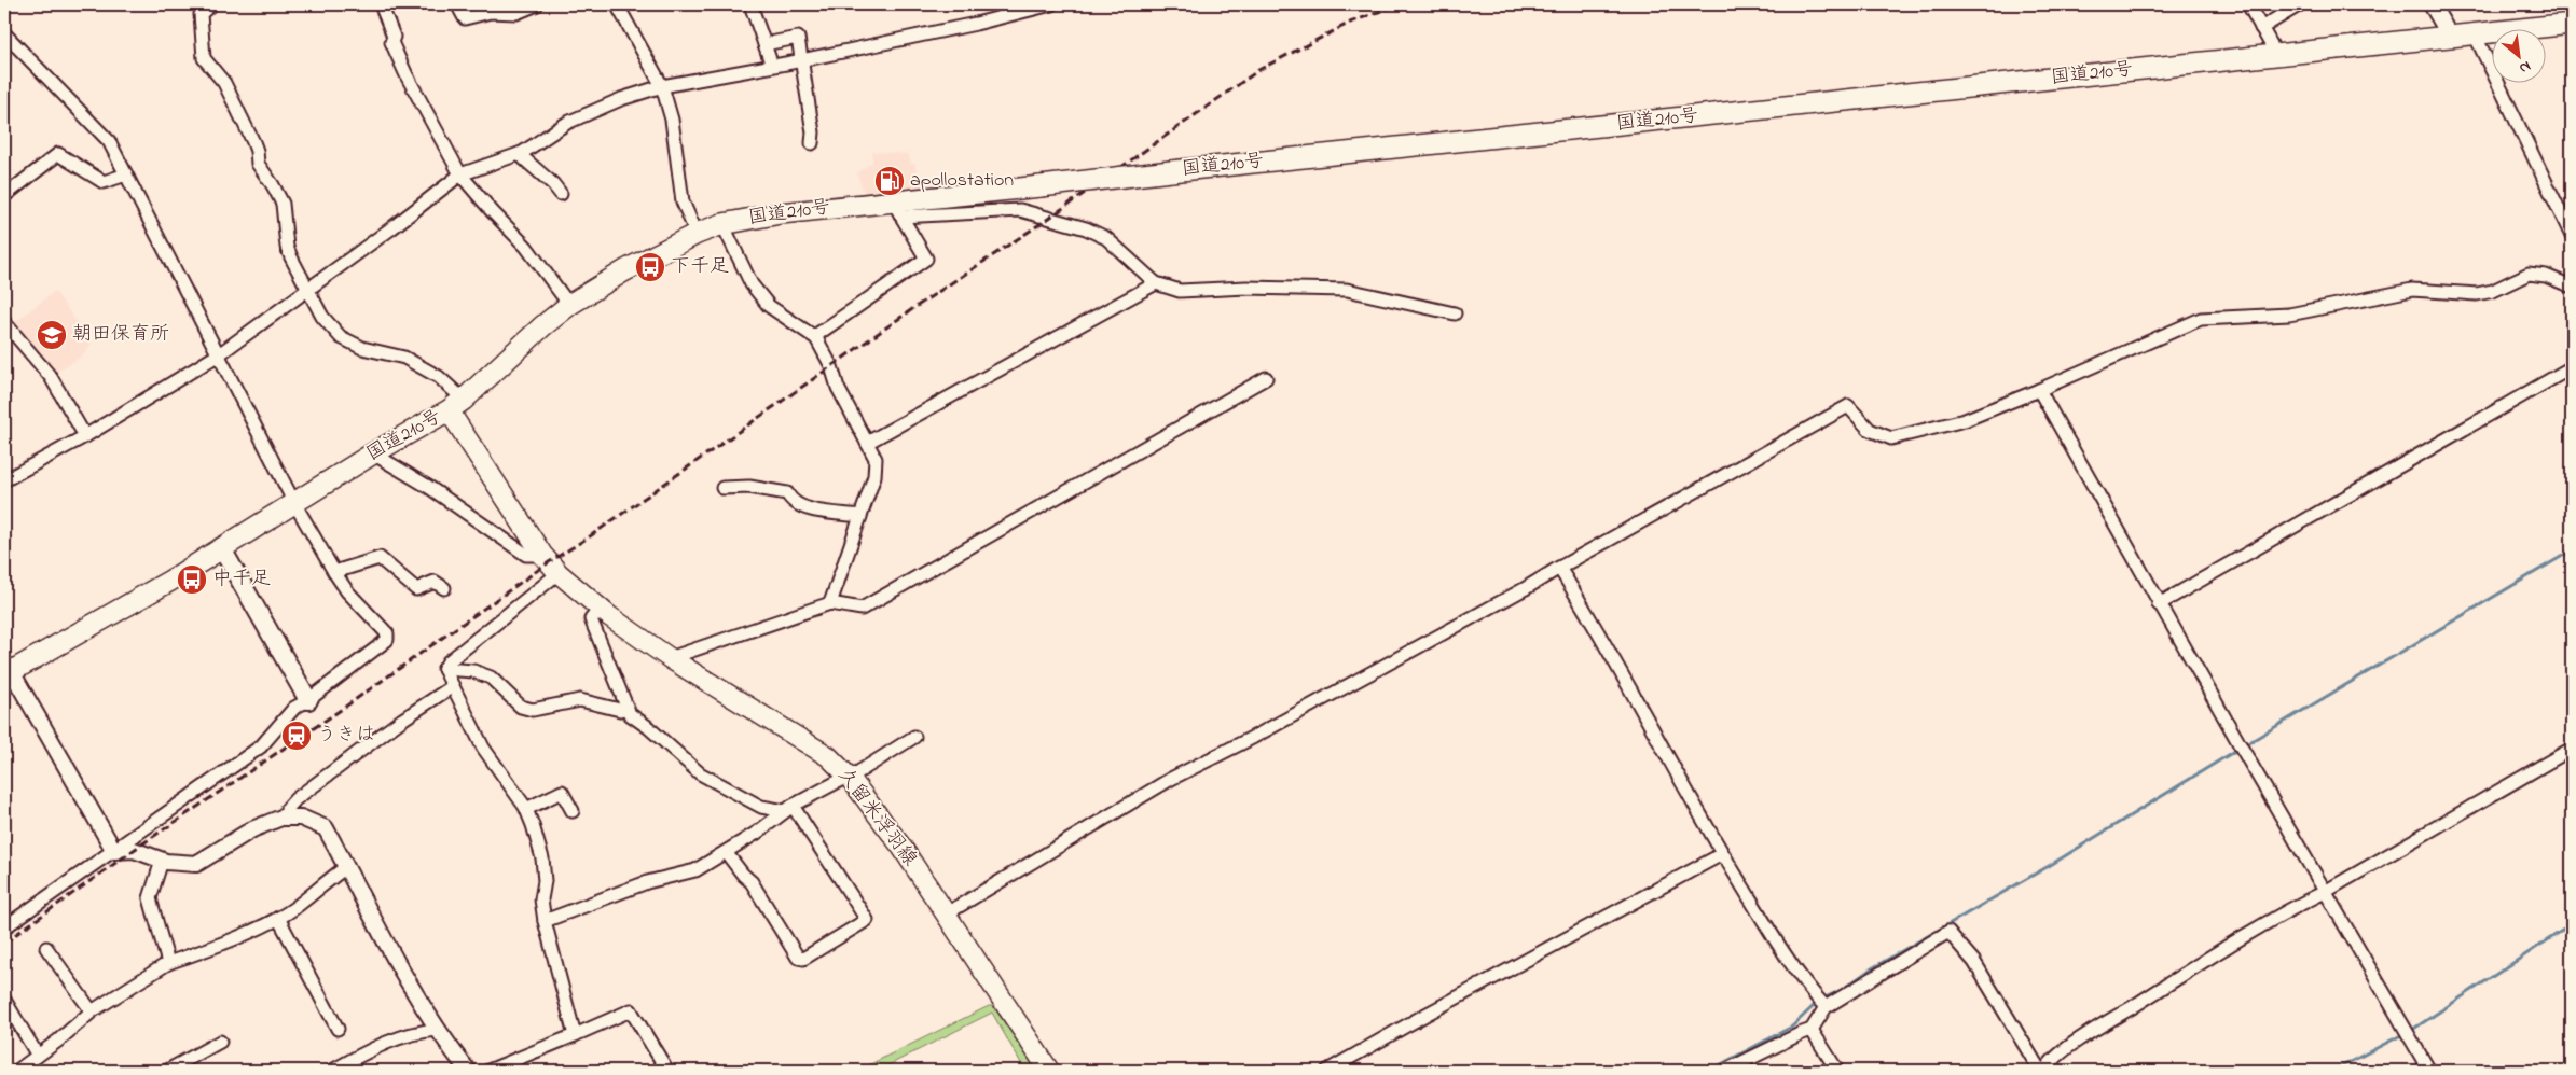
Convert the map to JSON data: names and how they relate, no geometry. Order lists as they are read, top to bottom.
{
  "streets": {
    "highway": ["国道210号"],
    "main road": ["久留米浮羽線"]
  },
  "crossings": [
    ["国道210号", "久留米浮羽線"]
  ],
  "places": {
    "fuel station": ["apollostation"],
    "bus stop": ["下千足", "中千足"],
    "school or university": ["朝田保育所"],
    "station": ["うきは"]
  },
  "north": "bottom right"
}
